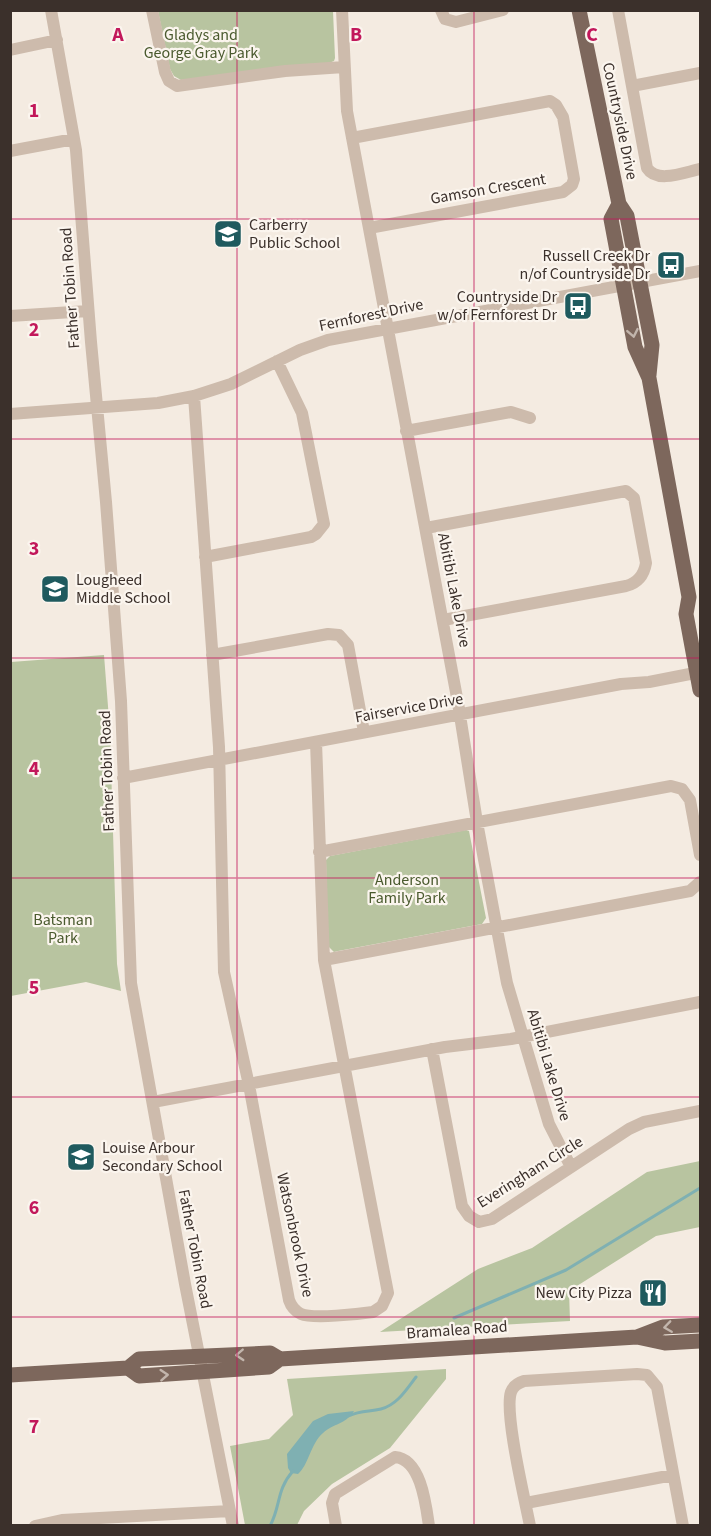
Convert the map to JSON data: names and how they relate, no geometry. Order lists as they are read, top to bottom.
{
  "streets": {
    "main road": ["Countryside Drive", "Bramalea Road"],
    "street": [
      "Gamson Crescent",
      "Father Tobin Road",
      "Fernforest Drive",
      "Abitibi Lake Drive",
      "Fairservice Drive",
      "Everingham Circle",
      "Watsonbrook Drive"
    ]
  },
  "crossings": [
    ["Countryside Drive", "Fernforest Drive"],
    ["Countryside Drive", "Fairservice Drive"],
    ["Gamson Crescent", "Abitibi Lake Drive"],
    ["Father Tobin Road", "Fernforest Drive"],
    ["Father Tobin Road", "Fairservice Drive"],
    ["Father Tobin Road", "Bramalea Road"],
    ["Fernforest Drive", "Abitibi Lake Drive"],
    ["Fernforest Drive", "Watsonbrook Drive"],
    ["Abitibi Lake Drive", "Fairservice Drive"],
    ["Abitibi Lake Drive", "Everingham Circle"],
    ["Fairservice Drive", "Watsonbrook Drive"]
  ],
  "parks": ["Gladys and George Gray Park", "Anderson Family Park", "Batsman Park"],
  "places": {
    "school or university": ["Carberry Public School", "Lougheed Middle School", "Louise Arbour Secondary School"],
    "bus stop": ["Russell Creek Dr n/of Countryside Dr", "Countryside Dr w/of Fernforest Dr"],
    "restaurant": ["New City Pizza"]
  },
  "grid": {
    "columns": ["A", "B", "C"],
    "rows": [
      "1",
      "2",
      "3",
      "4",
      "5",
      "6",
      "7"
    ]
  }
}
